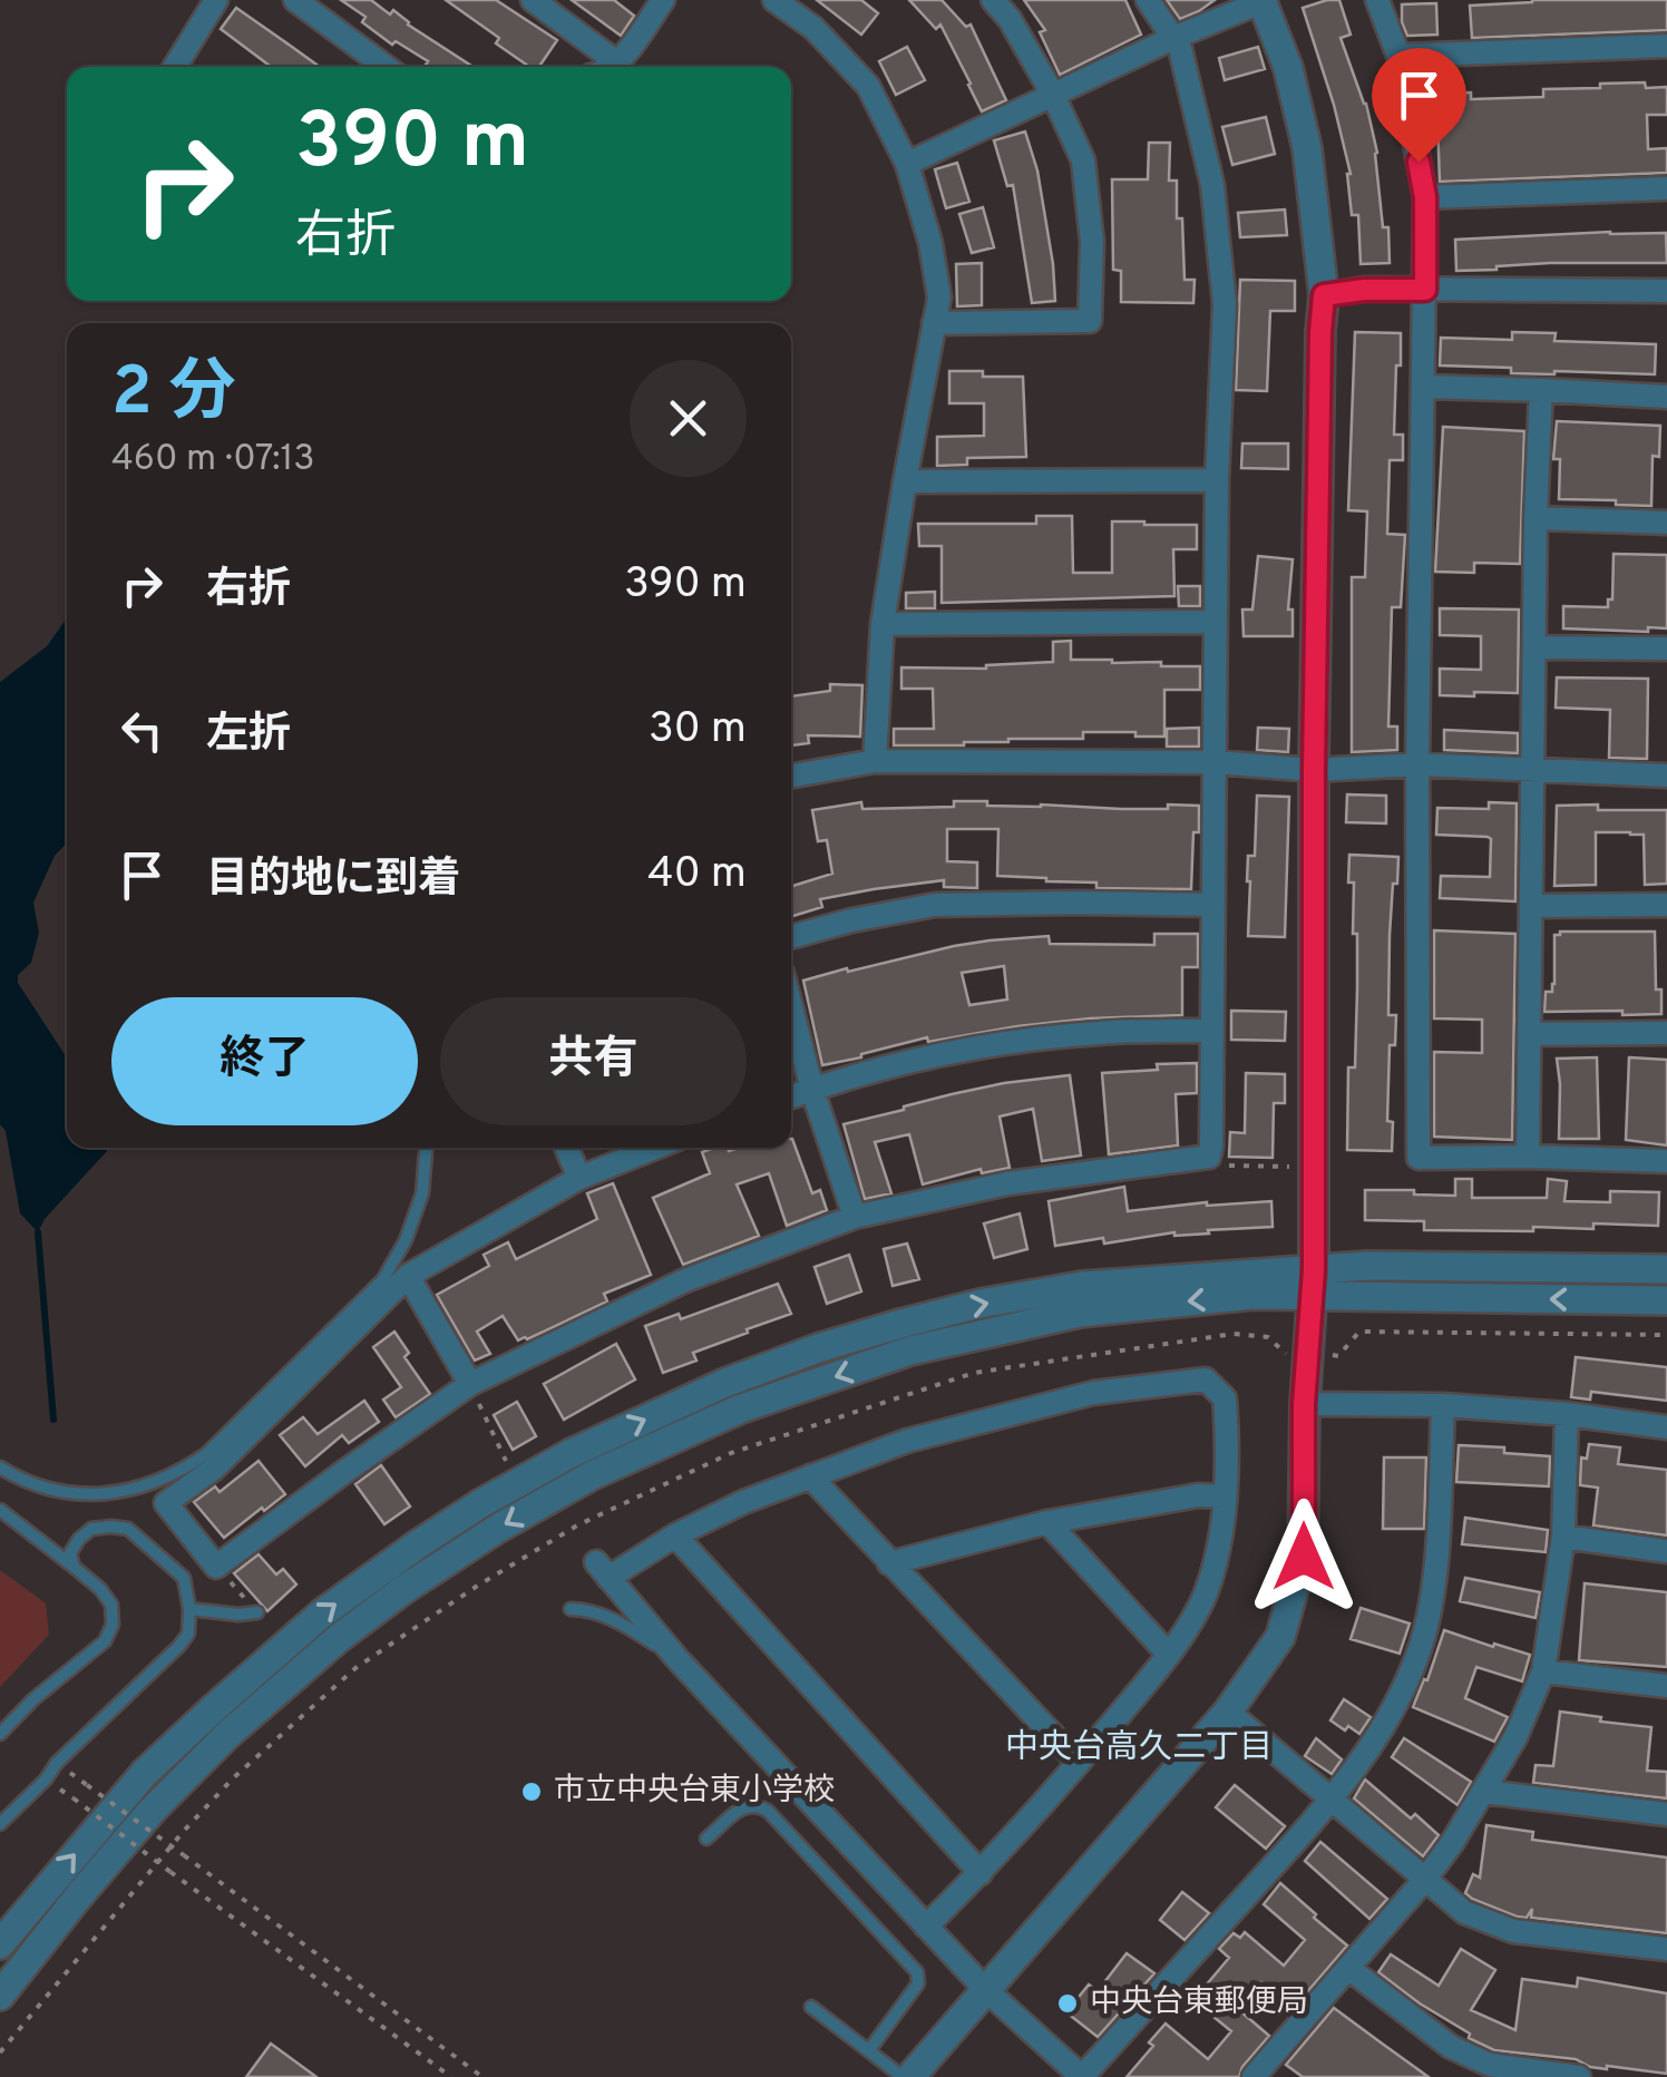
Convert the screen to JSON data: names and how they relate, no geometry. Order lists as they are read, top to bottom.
{
  "districts": ["中央台高久二丁目"],
  "places": ["市立中央台東小学校", "中央台東郵便局"],
  "page": {
    "turn": ["390 m", "右折"],
    "heading": ["2 分", "460 m · 07:13"],
    "list": [
      {
        "name": "右折",
        "value": "390 m"
      },
      {
        "name": "左折",
        "value": "30 m"
      },
      {
        "name": "目的地に到着",
        "value": "40 m"
      }
    ],
    "buttons": ["終了", "共有"]
  }
}
